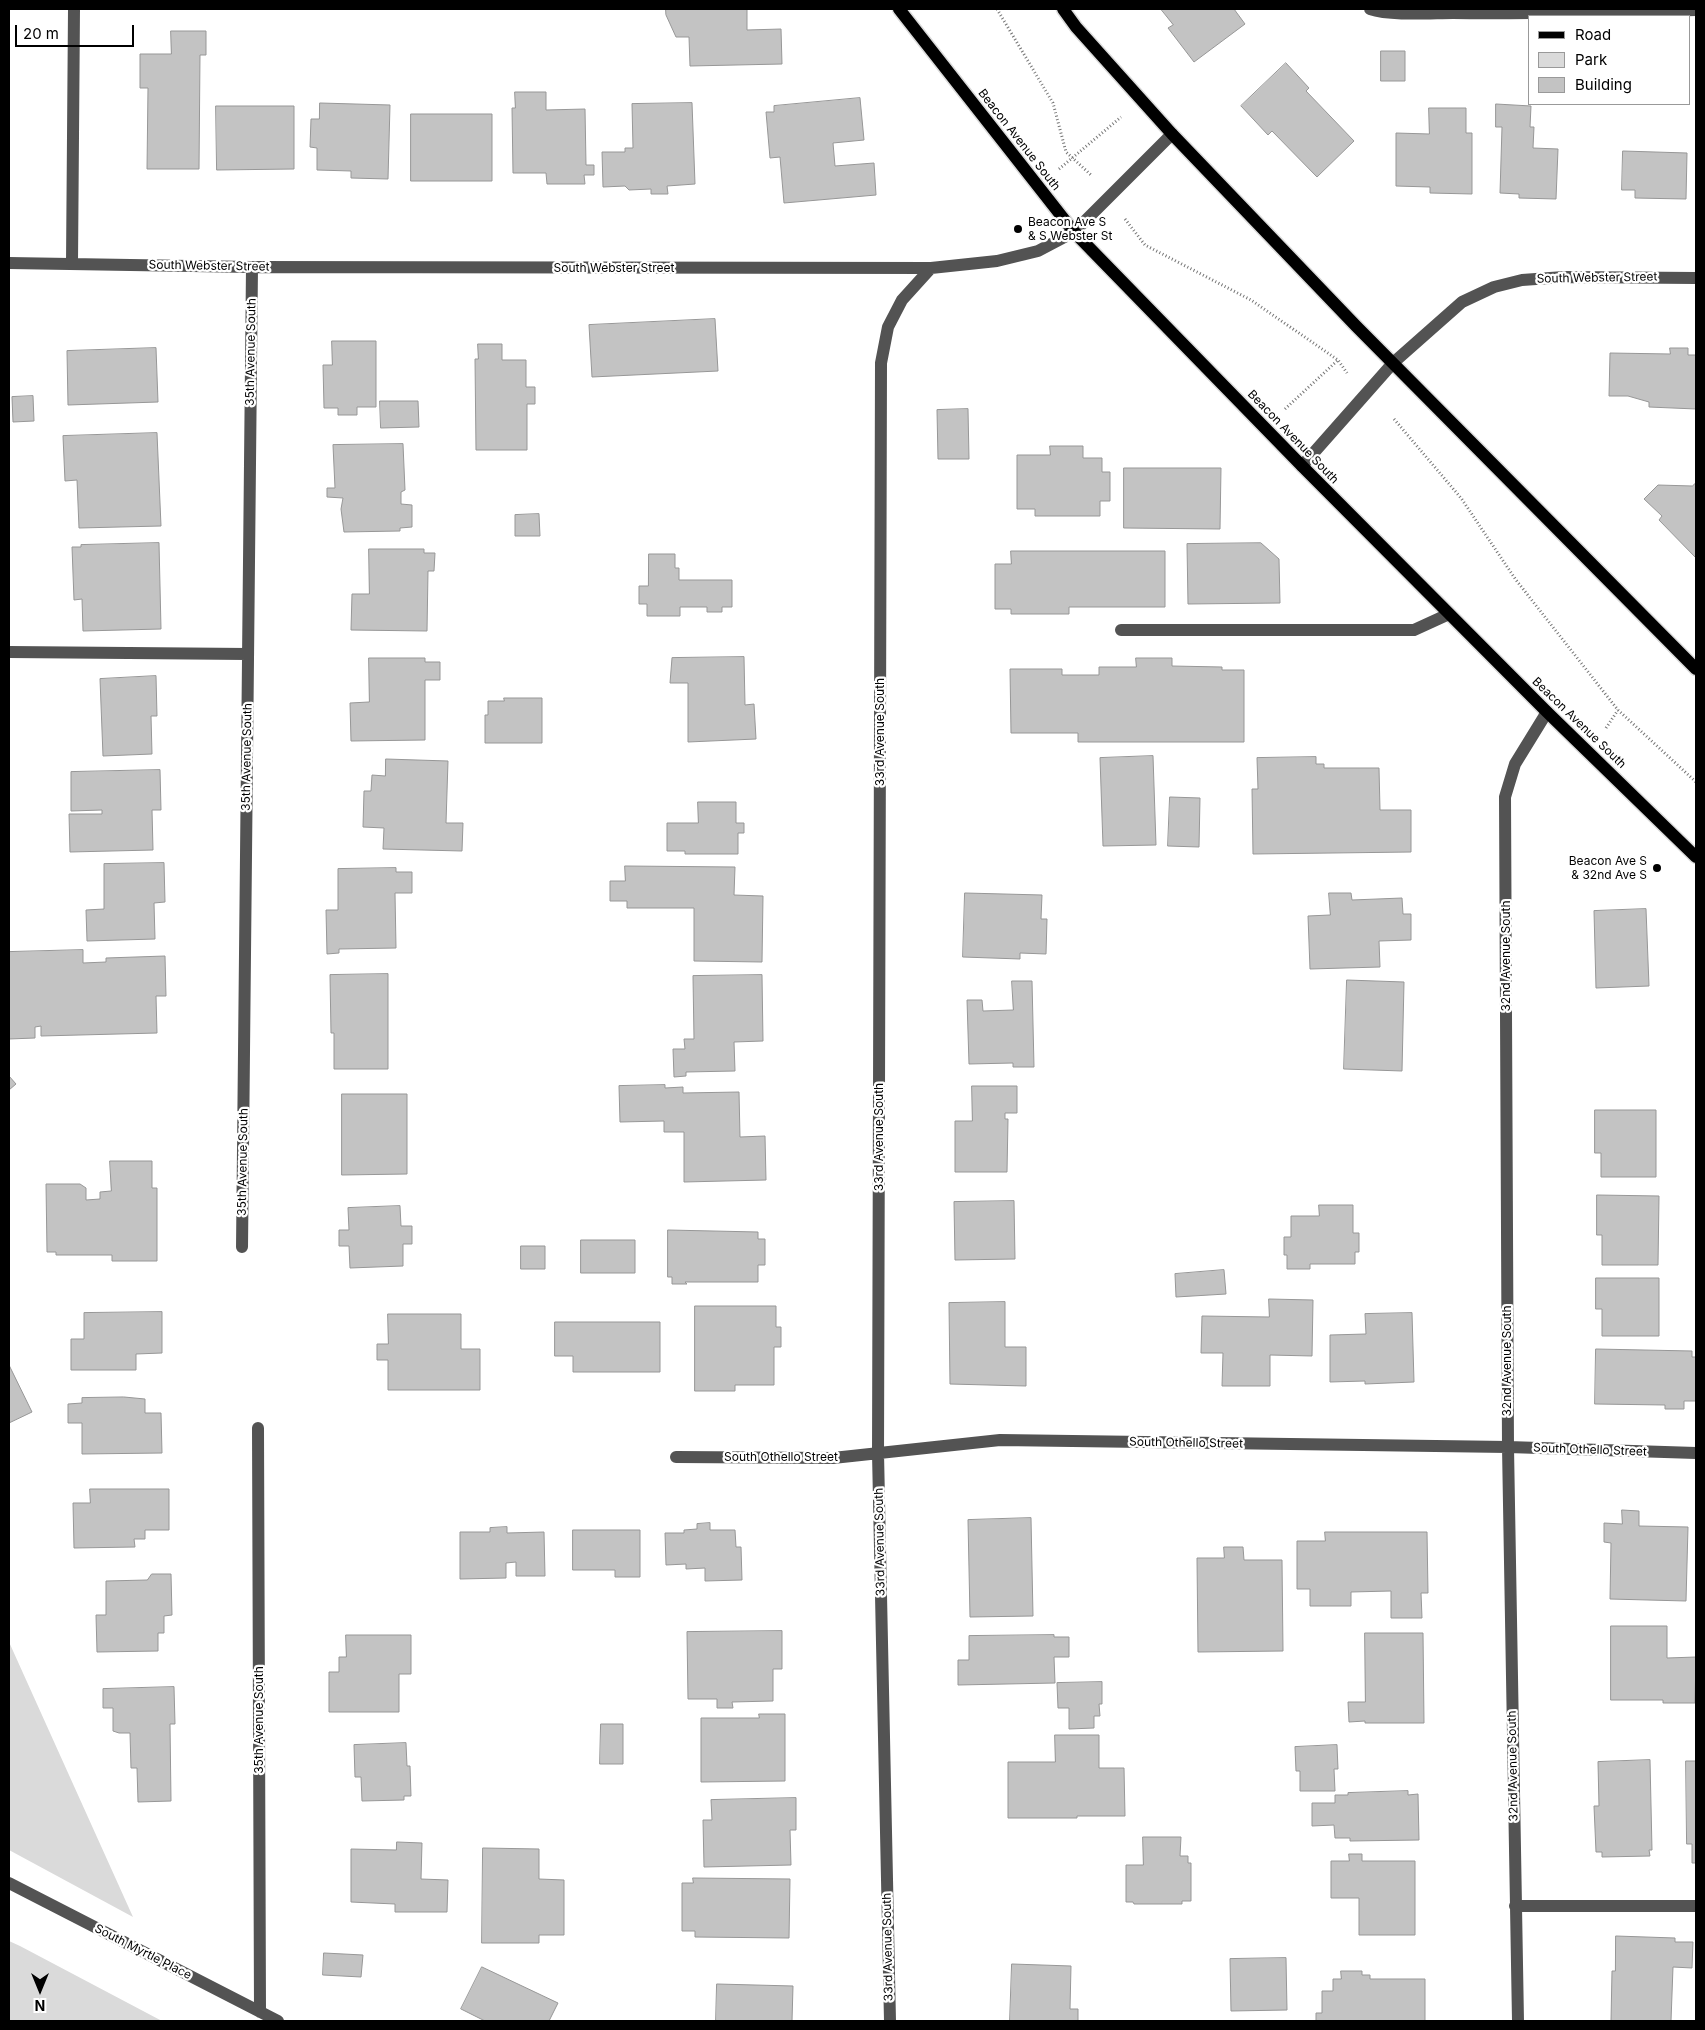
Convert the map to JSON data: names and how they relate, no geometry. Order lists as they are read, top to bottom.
{
  "streets": {
    "main road": ["Beacon Avenue South"],
    "street": [
      "South Webster Street",
      "35th Avenue South",
      "33rd Avenue South",
      "32nd Avenue South",
      "South Othello Street",
      "South Myrtle Place"
    ]
  },
  "crossings": [
    ["Beacon Avenue South", "South Webster Street"],
    ["Beacon Avenue South", "32nd Avenue South"],
    ["South Webster Street", "35th Avenue South"],
    ["South Webster Street", "33rd Avenue South"],
    ["35th Avenue South", "South Myrtle Place"],
    ["33rd Avenue South", "South Othello Street"],
    ["32nd Avenue South", "South Othello Street"]
  ],
  "places": ["Beacon Ave S & S Webster St", "Beacon Ave S & 32nd Ave S"],
  "legend": ["Road", "Park", "Building"],
  "scale_bar": "20 m",
  "north": "bottom"
}
